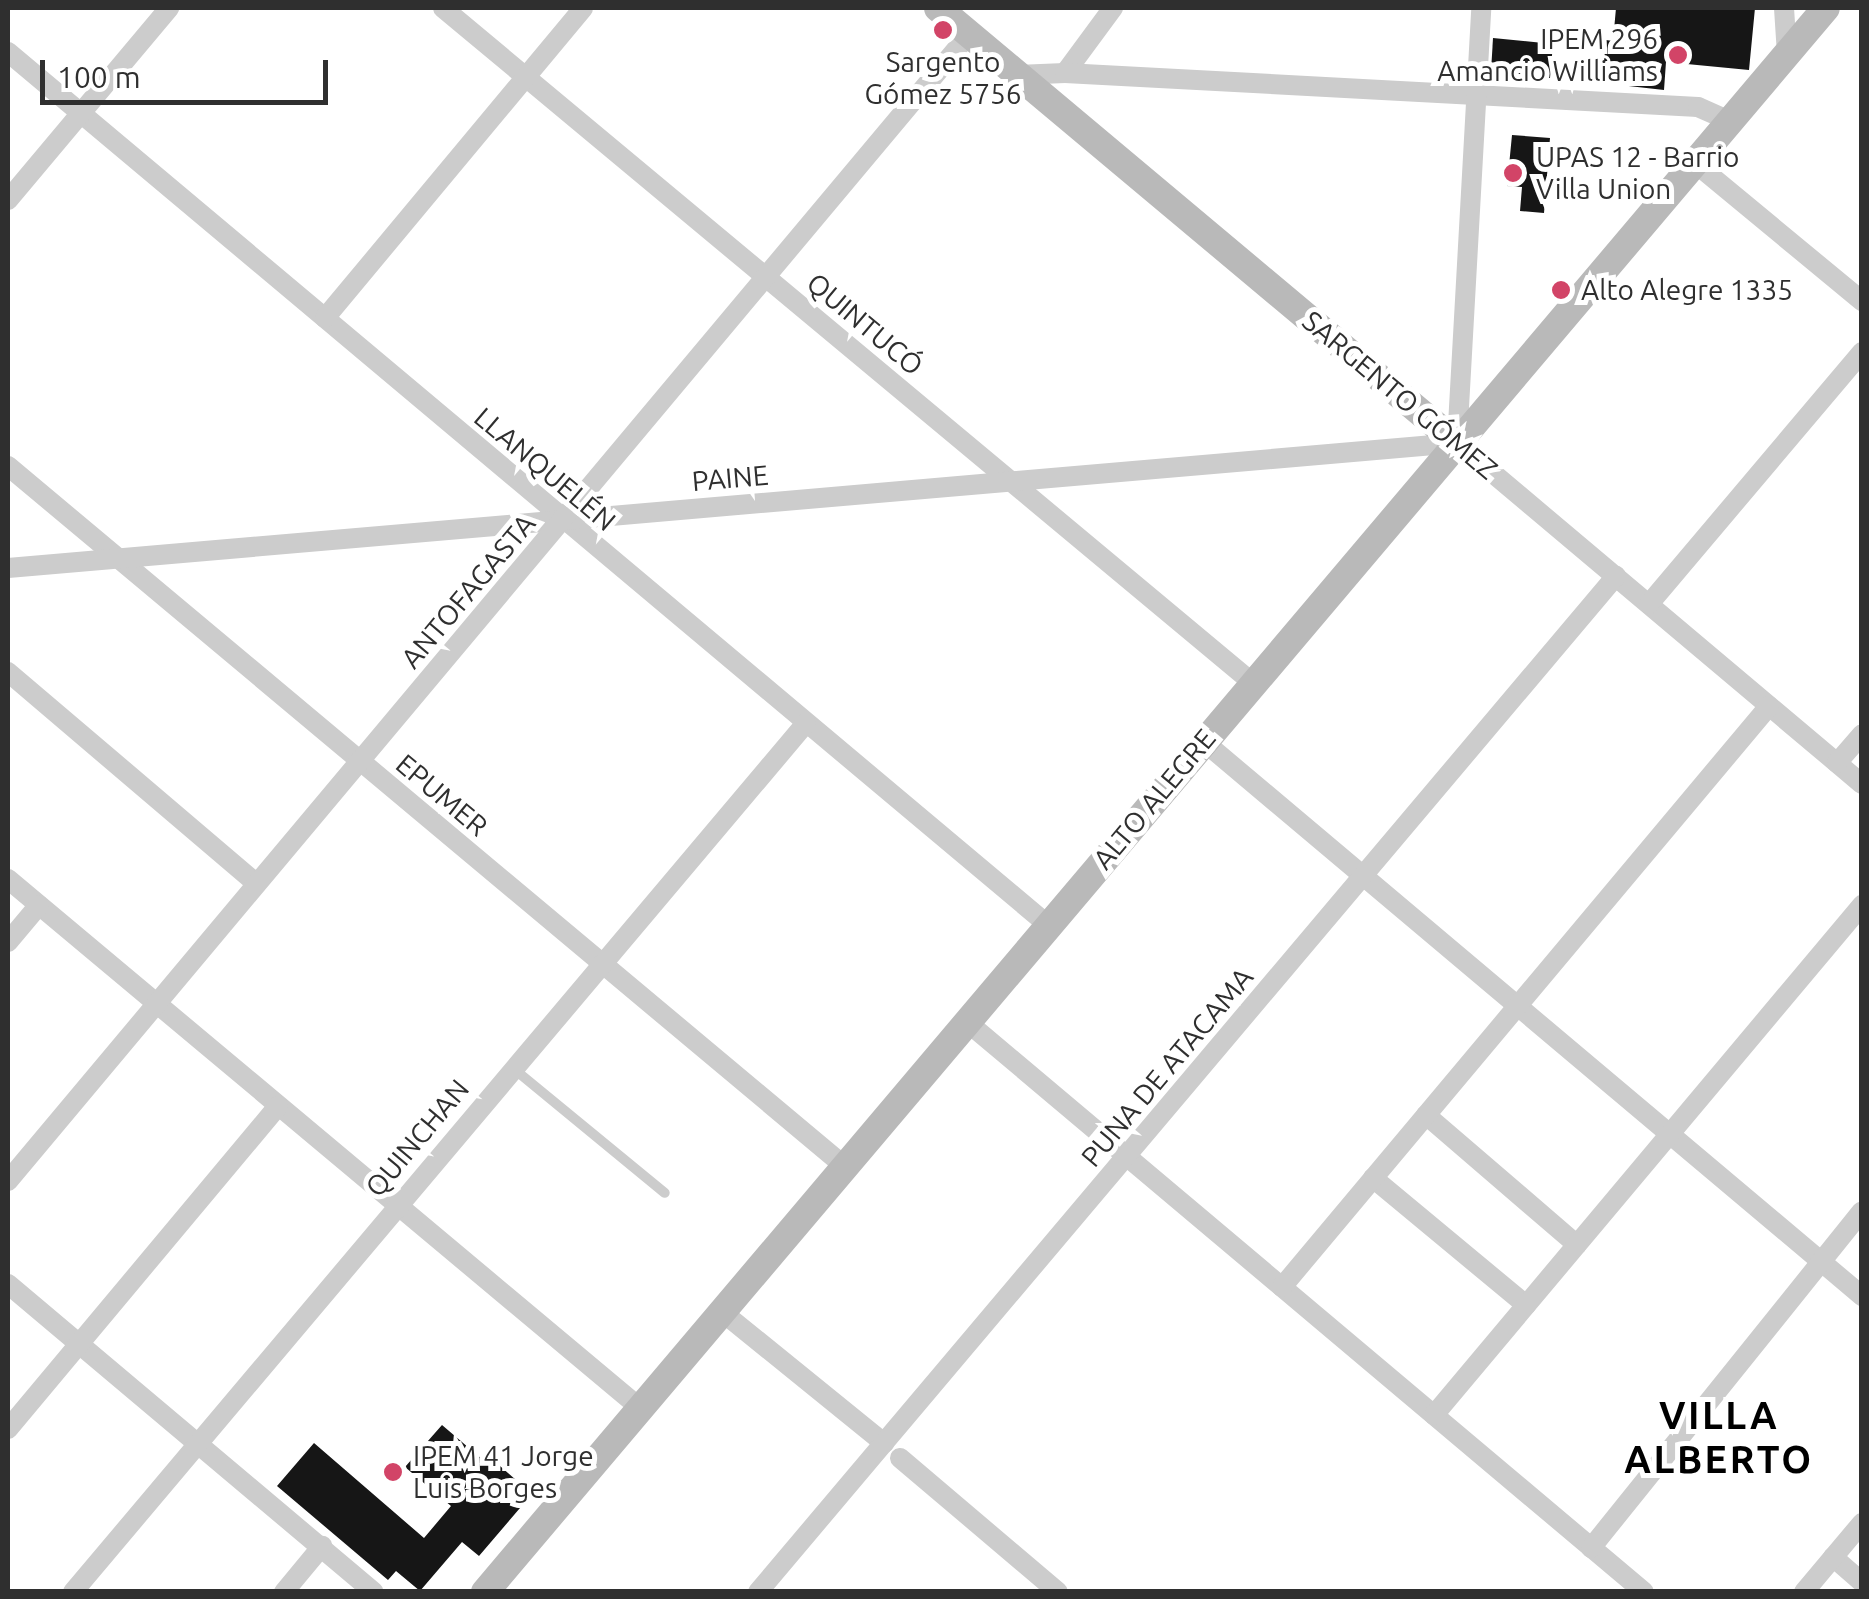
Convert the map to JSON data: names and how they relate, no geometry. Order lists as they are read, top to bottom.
{
  "streets": {
    "main road": ["SARGENTO GÓMEZ", "ALTO ALEGRE"],
    "street": [
      "QUINTUCÓ",
      "LLANQUELÉN",
      "PAINE",
      "ANTOFAGASTA",
      "EPUMER",
      "PUNA DE ATACAMA",
      "QUINCHAN"
    ]
  },
  "crossings": [
    ["QUINTUCÓ", "PAINE"],
    ["QUINTUCÓ", "ANTOFAGASTA"],
    ["QUINTUCÓ", "ALTO ALEGRE"],
    ["SARGENTO GÓMEZ", "PAINE"],
    ["SARGENTO GÓMEZ", "ANTOFAGASTA"],
    ["SARGENTO GÓMEZ", "ALTO ALEGRE"],
    ["SARGENTO GÓMEZ", "PUNA DE ATACAMA"],
    ["LLANQUELÉN", "PAINE"],
    ["LLANQUELÉN", "ANTOFAGASTA"],
    ["LLANQUELÉN", "ALTO ALEGRE"],
    ["LLANQUELÉN", "QUINCHAN"],
    ["PAINE", "ANTOFAGASTA"],
    ["PAINE", "EPUMER"],
    ["PAINE", "ALTO ALEGRE"],
    ["ANTOFAGASTA", "EPUMER"],
    ["EPUMER", "ALTO ALEGRE"],
    ["EPUMER", "QUINCHAN"]
  ],
  "districts": ["VILLA ALBERTO"],
  "places": [
    "Sargento Gómez 5756",
    "IPEM 296 Amancio Williams",
    "UPAS 12 - Barrio Villa Union",
    "Alto Alegre 1335",
    "IPEM 41 Jorge Luis Borges"
  ],
  "scale_bar": "100 m"
}
